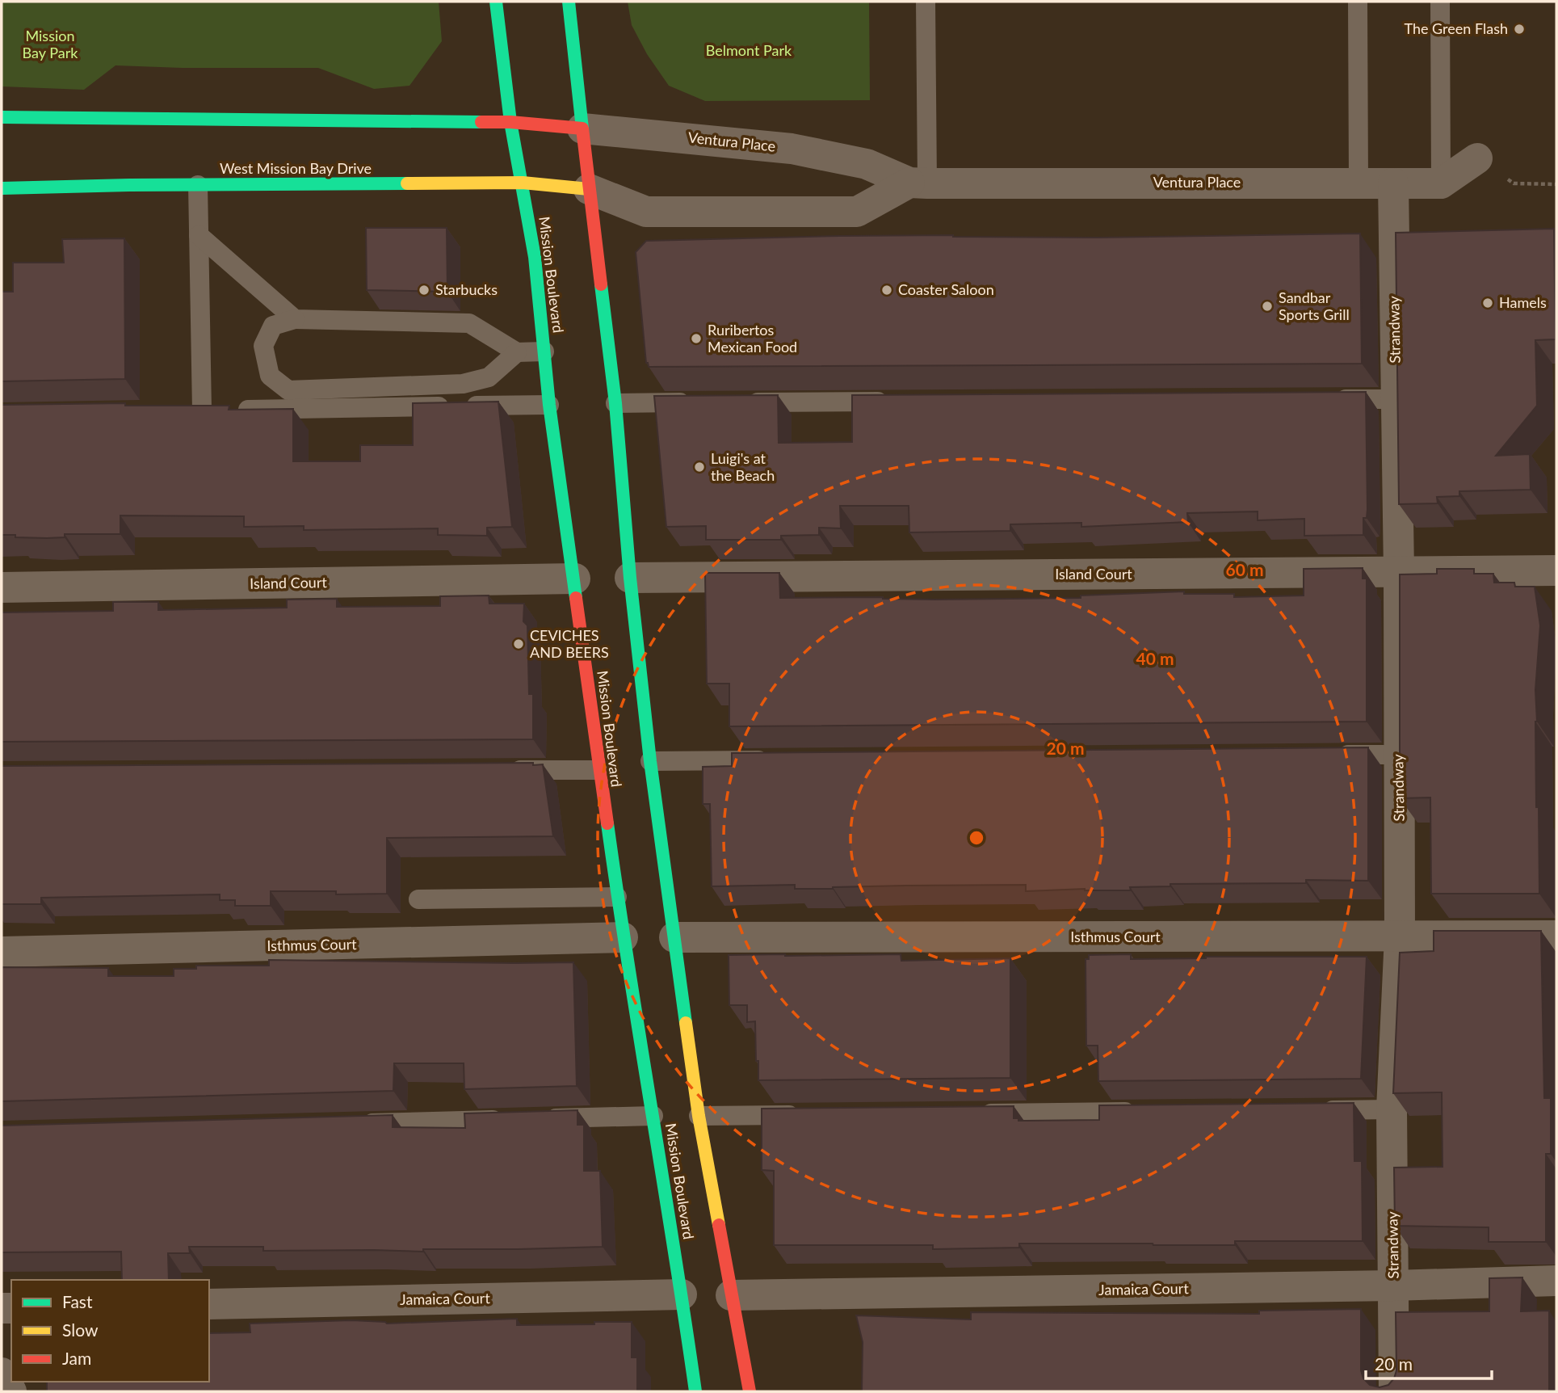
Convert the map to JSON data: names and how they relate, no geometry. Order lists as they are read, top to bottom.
{
  "streets": {
    "main road": ["West Mission Bay Drive", "Mission Boulevard"],
    "street": [
      "Ventura Place",
      "Strandway",
      "Island Court",
      "Isthmus Court",
      "Jamaica Court"
    ]
  },
  "crossings": [
    ["Ventura Place", "West Mission Bay Drive"],
    ["Ventura Place", "Mission Boulevard"],
    ["Ventura Place", "Strandway"],
    ["West Mission Bay Drive", "Mission Boulevard"],
    ["Mission Boulevard", "Island Court"],
    ["Mission Boulevard", "Isthmus Court"],
    ["Mission Boulevard", "Jamaica Court"],
    ["Strandway", "Island Court"],
    ["Strandway", "Isthmus Court"],
    ["Strandway", "Jamaica Court"]
  ],
  "parks": ["Mission Bay Park", "Belmont Park"],
  "places": [
    "The Green Flash",
    "Starbucks",
    "Coaster Saloon",
    "Hamels",
    "Sandbar Sports Grill",
    "Ruribertos Mexican Food",
    "Luigi's at the Beach",
    "CEVICHES AND BEERS"
  ],
  "legend": ["Fast", "Slow", "Jam"],
  "scale_bar": "20 m",
  "rings": ["60 m", "40 m", "20 m"]
}
